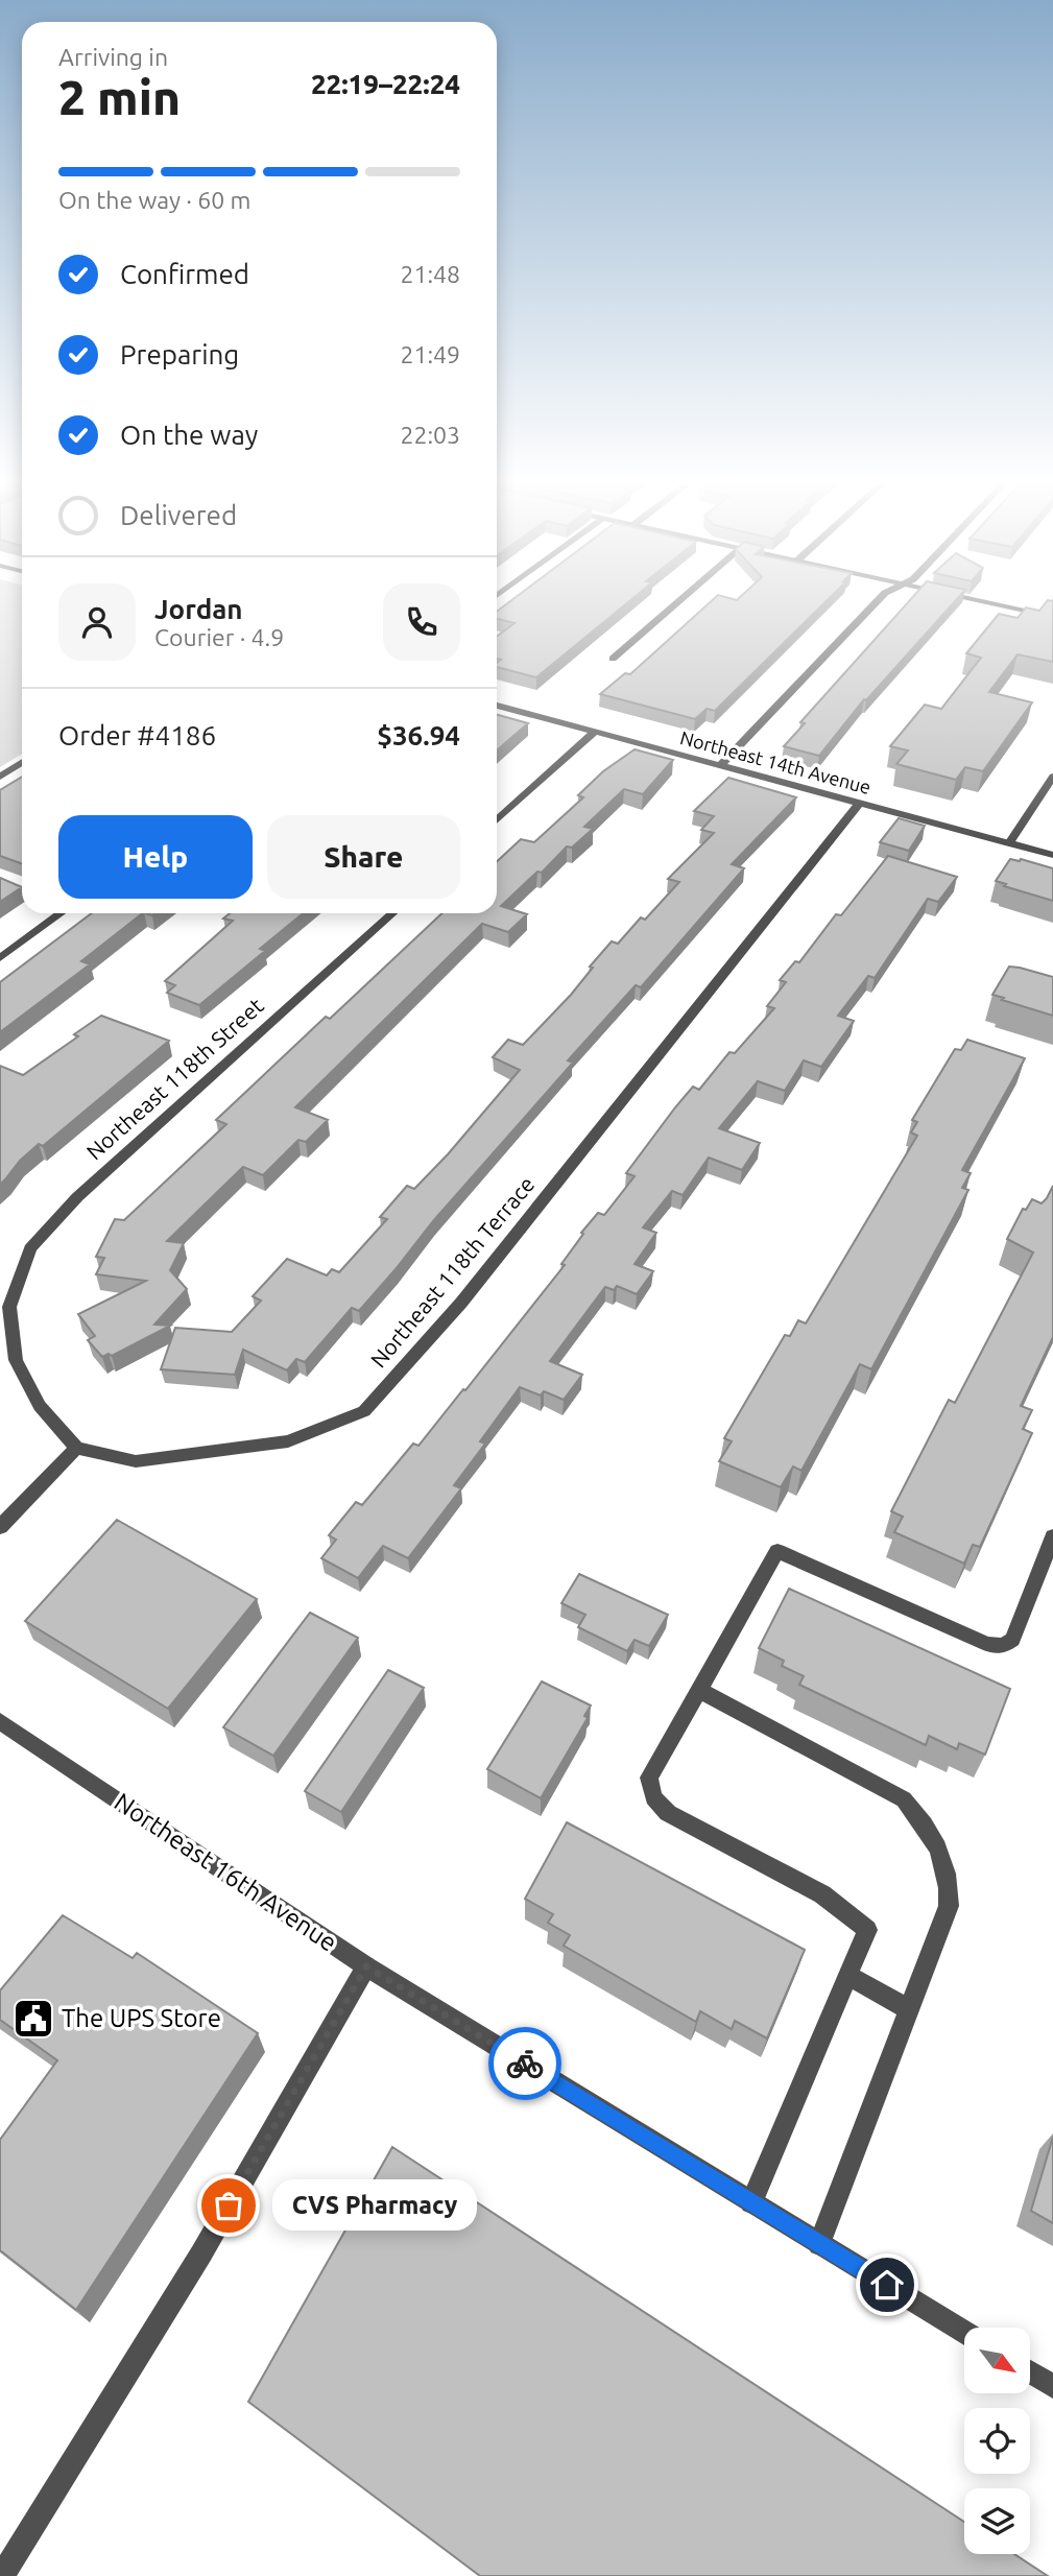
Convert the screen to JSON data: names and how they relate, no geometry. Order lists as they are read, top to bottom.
{
  "streets": {
    "street": [
      "Northeast 14th Avenue",
      "Northeast 118th Street",
      "Northeast 118th Terrace",
      "Northeast 16th Avenue"
    ]
  },
  "crossings": [
    ["Northeast 14th Avenue", "Northeast 118th Terrace"],
    ["Northeast 118th Street", "Northeast 118th Terrace"]
  ],
  "places": {
    "public building": ["The UPS Store"],
    "other": ["CVS Pharmacy"]
  },
  "north": "bottom right",
  "page": {
    "heading": ["2 min", "Arriving in", "22:19–22:24"],
    "panel": [
      "Jordan",
      "Courier · 4.9",
      "Order #4186",
      "$36.94"
    ],
    "bar": "On the way · 60 m",
    "list": [
      ["Confirmed", "21:48"],
      ["Preparing", "21:49"],
      ["On the way", "22:03"],
      "Delivered"
    ],
    "buttons": ["Help", "Share"],
    "bubble": "CVS Pharmacy"
  }
}
